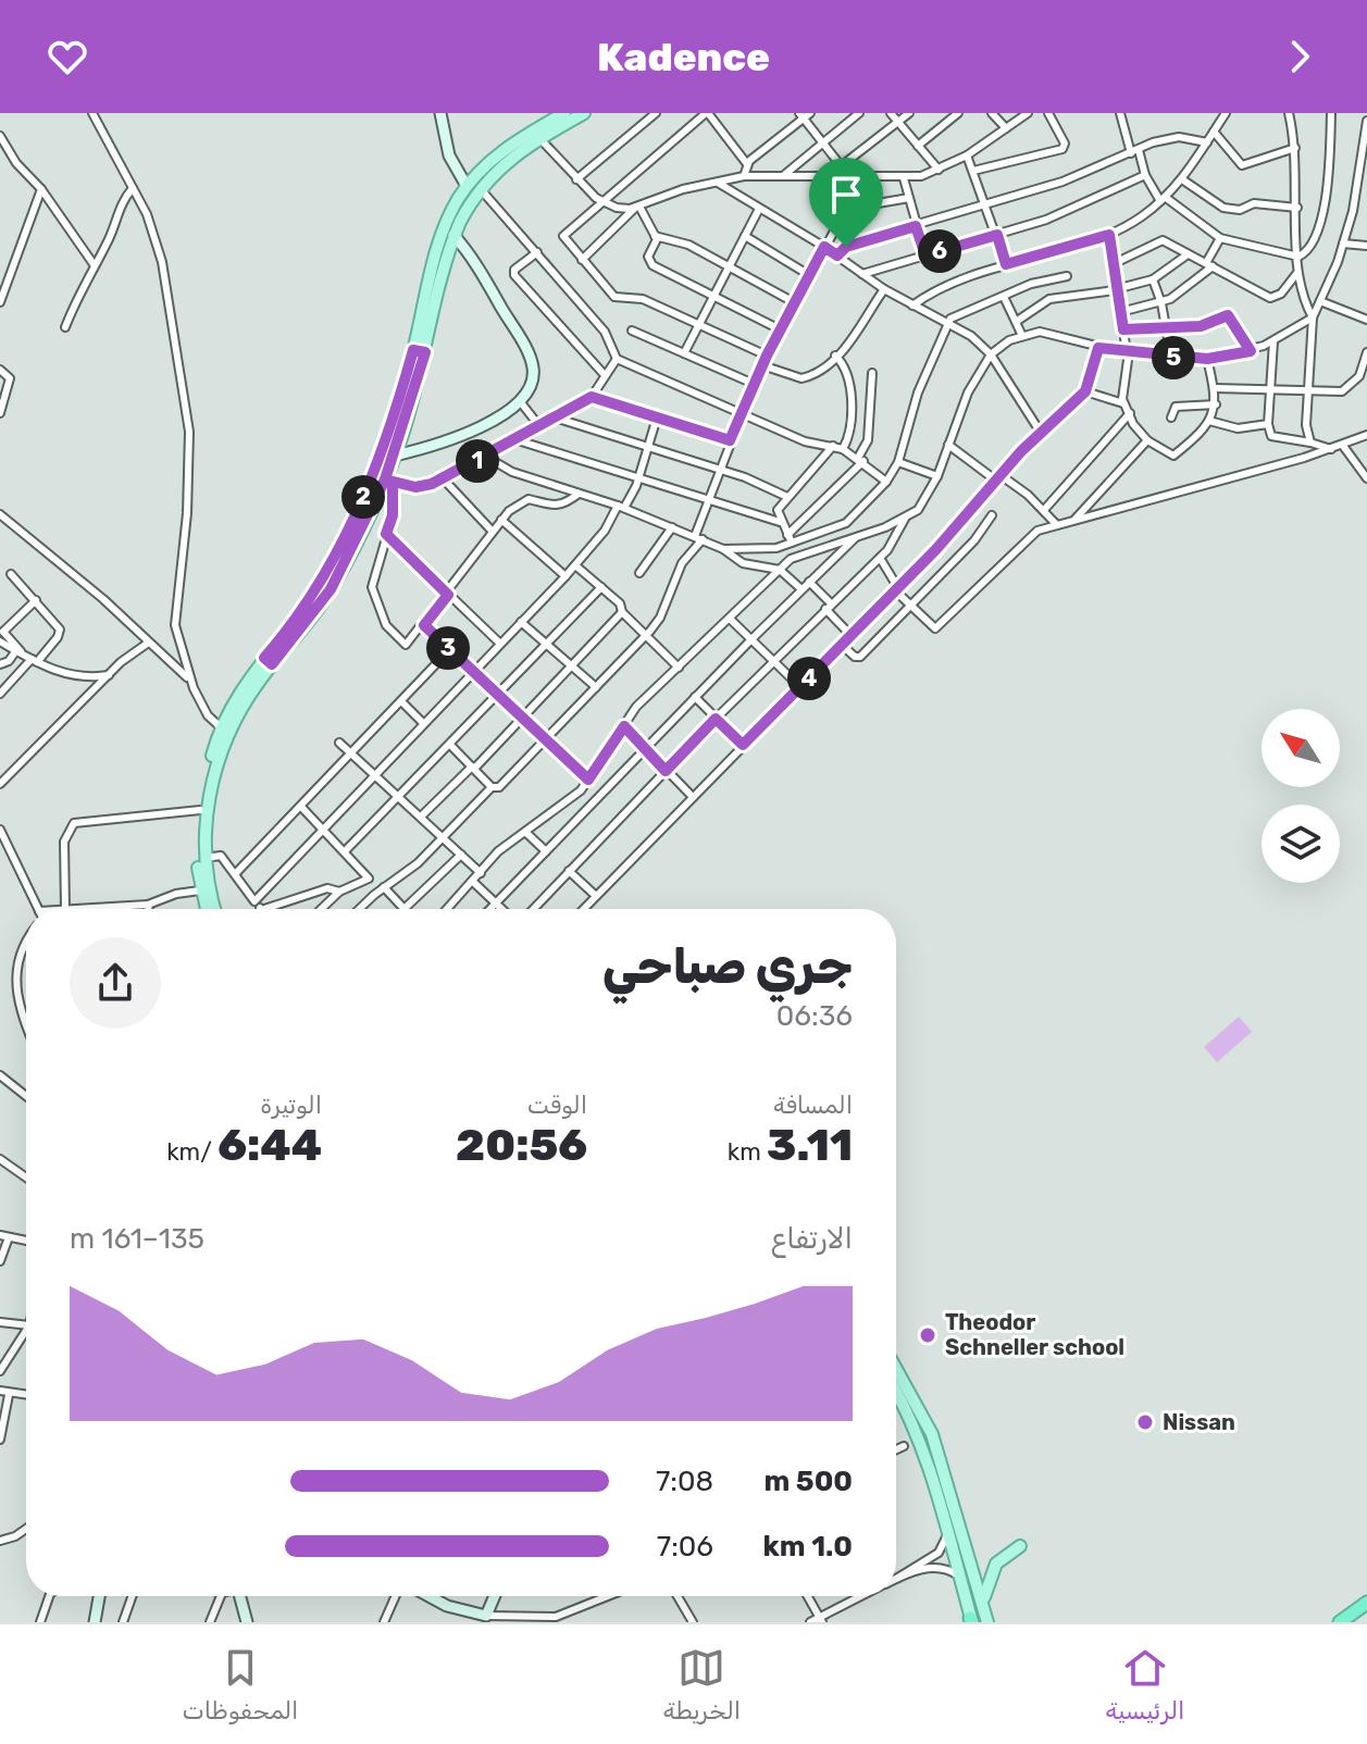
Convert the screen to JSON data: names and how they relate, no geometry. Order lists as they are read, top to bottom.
{
  "places": ["Theodor Schneller school", "Nissan"],
  "north": "top left",
  "page": {
    "header": "Kadence",
    "pins": [
      "6",
      "5",
      "1",
      "2",
      "3",
      "4"
    ],
    "heading": ["جري صباحي", "06:36"],
    "stats": [
      ["المسافة", "3.11 km"],
      ["الوقت", "20:56"],
      ["الوتيرة", "6:44 /km"]
    ],
    "chart": ["الارتفاع", "135–161 m"],
    "list": [
      {
        "name": "500 m",
        "note": "7:08"
      },
      {
        "name": "1.0 km",
        "note": "7:06"
      }
    ],
    "tabs": ["الرئيسية", "الخريطة", "المحفوظات"]
  }
}
